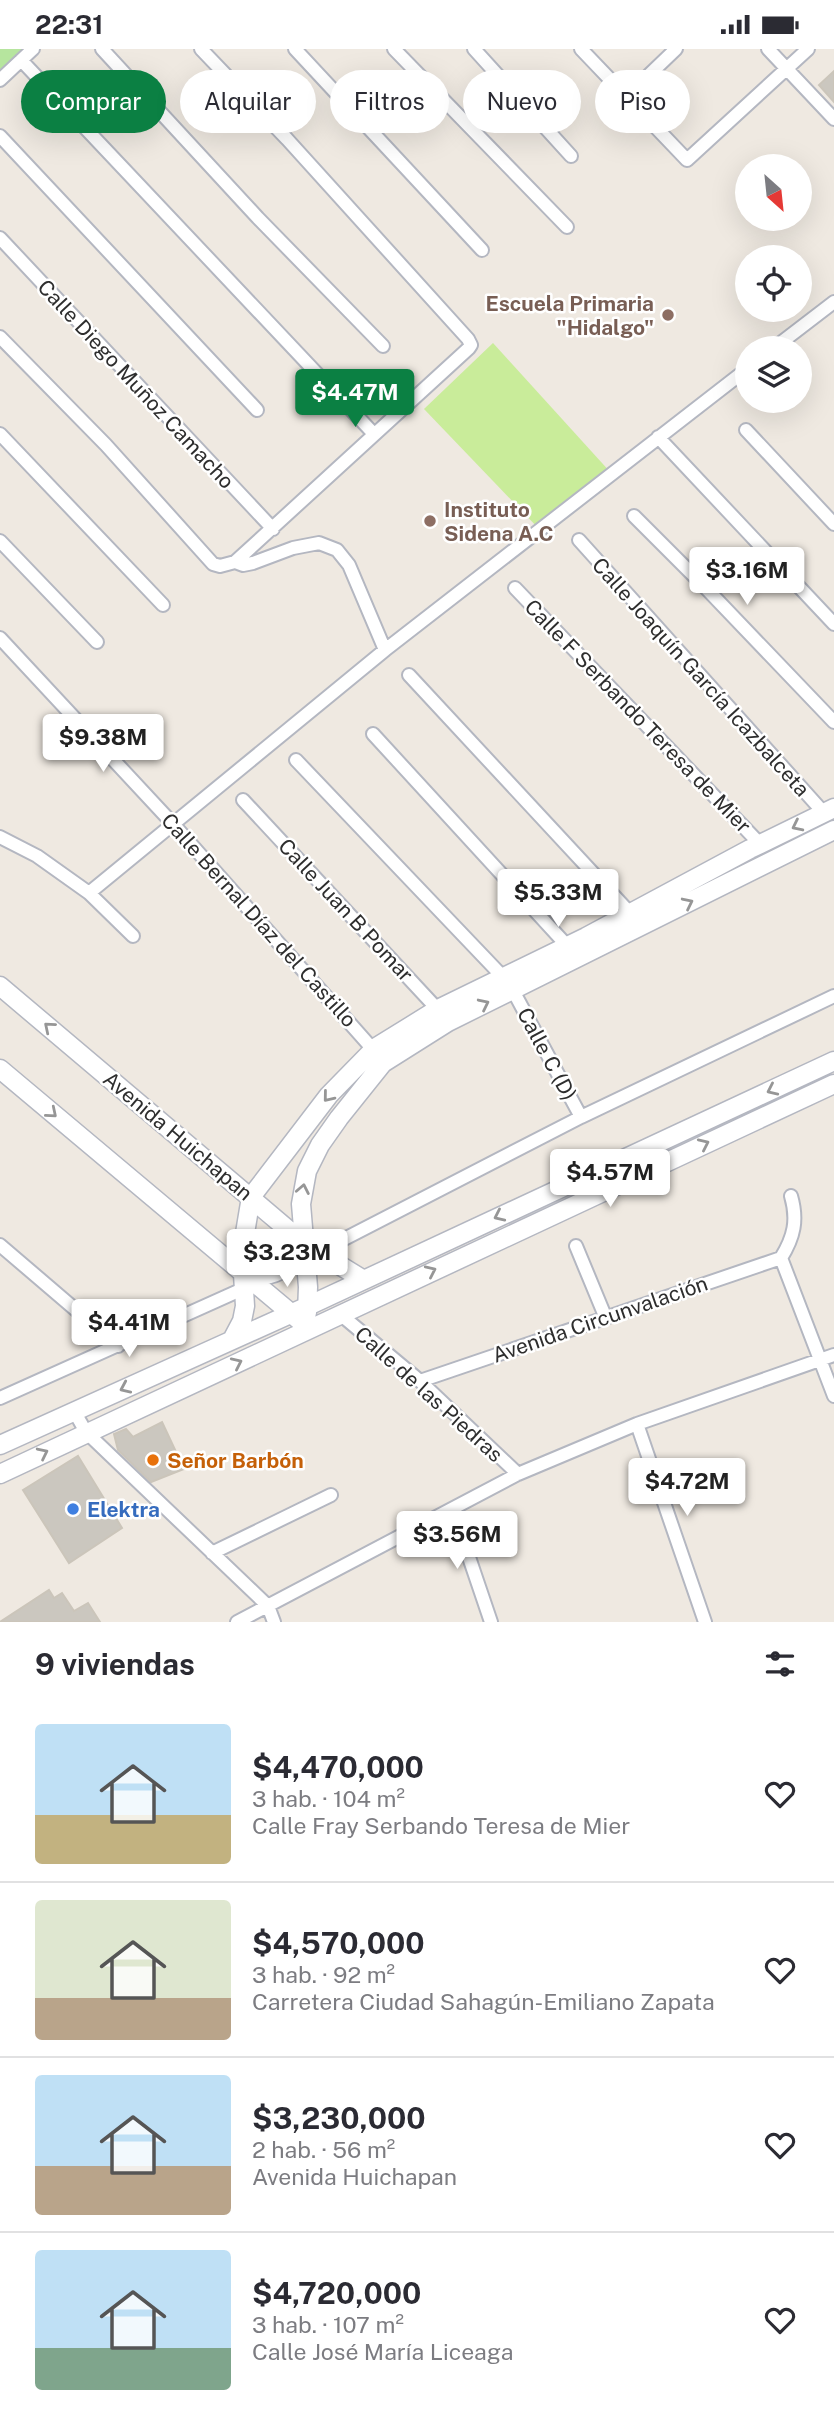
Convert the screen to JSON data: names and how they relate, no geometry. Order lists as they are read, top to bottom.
{
  "streets": {
    "street": [
      "Calle Diego Muñoz Camacho",
      "Calle Joaquín García Icazbalceta",
      "Calle F Serbando Teresa de Mier",
      "Calle Juan B Pomar",
      "Calle Bernal Díaz del Castillo",
      "Calle C (D)",
      "Avenida Huichapan",
      "Avenida Circunvalación",
      "Calle de las Piedras"
    ]
  },
  "crossings": [
    ["Avenida Circunvalación", "Calle de las Piedras"]
  ],
  "places": [
    "Escuela Primaria \"Hidalgo\"",
    "Instituto Sidena A.C",
    "Señor Barbón",
    "Elektra"
  ],
  "north": "bottom right",
  "page": {
    "status": "22:31",
    "chip": [
      "Comprar",
      "Alquilar",
      "Filtros",
      "Nuevo",
      "Piso"
    ],
    "price": [
      "$4.47M",
      "$3.16M",
      "$9.38M",
      "$5.33M",
      "$4.57M",
      "$3.23M",
      "$4.41M",
      "$4.72M",
      "$3.56M"
    ],
    "heading": "9 viviendas",
    "list": [
      {
        "name": "$4,470,000",
        "note": "3 hab. · 104 m² · Calle Fray Serbando Teresa de Mier"
      },
      {
        "name": "$4,570,000",
        "note": "3 hab. · 92 m² · Carretera Ciudad Sahagún-Emiliano Zapata"
      },
      {
        "name": "$3,230,000",
        "note": "2 hab. · 56 m² · Avenida Huichapan"
      },
      {
        "name": "$4,720,000",
        "note": "3 hab. · 107 m² · Calle José María Liceaga"
      }
    ]
  }
}
